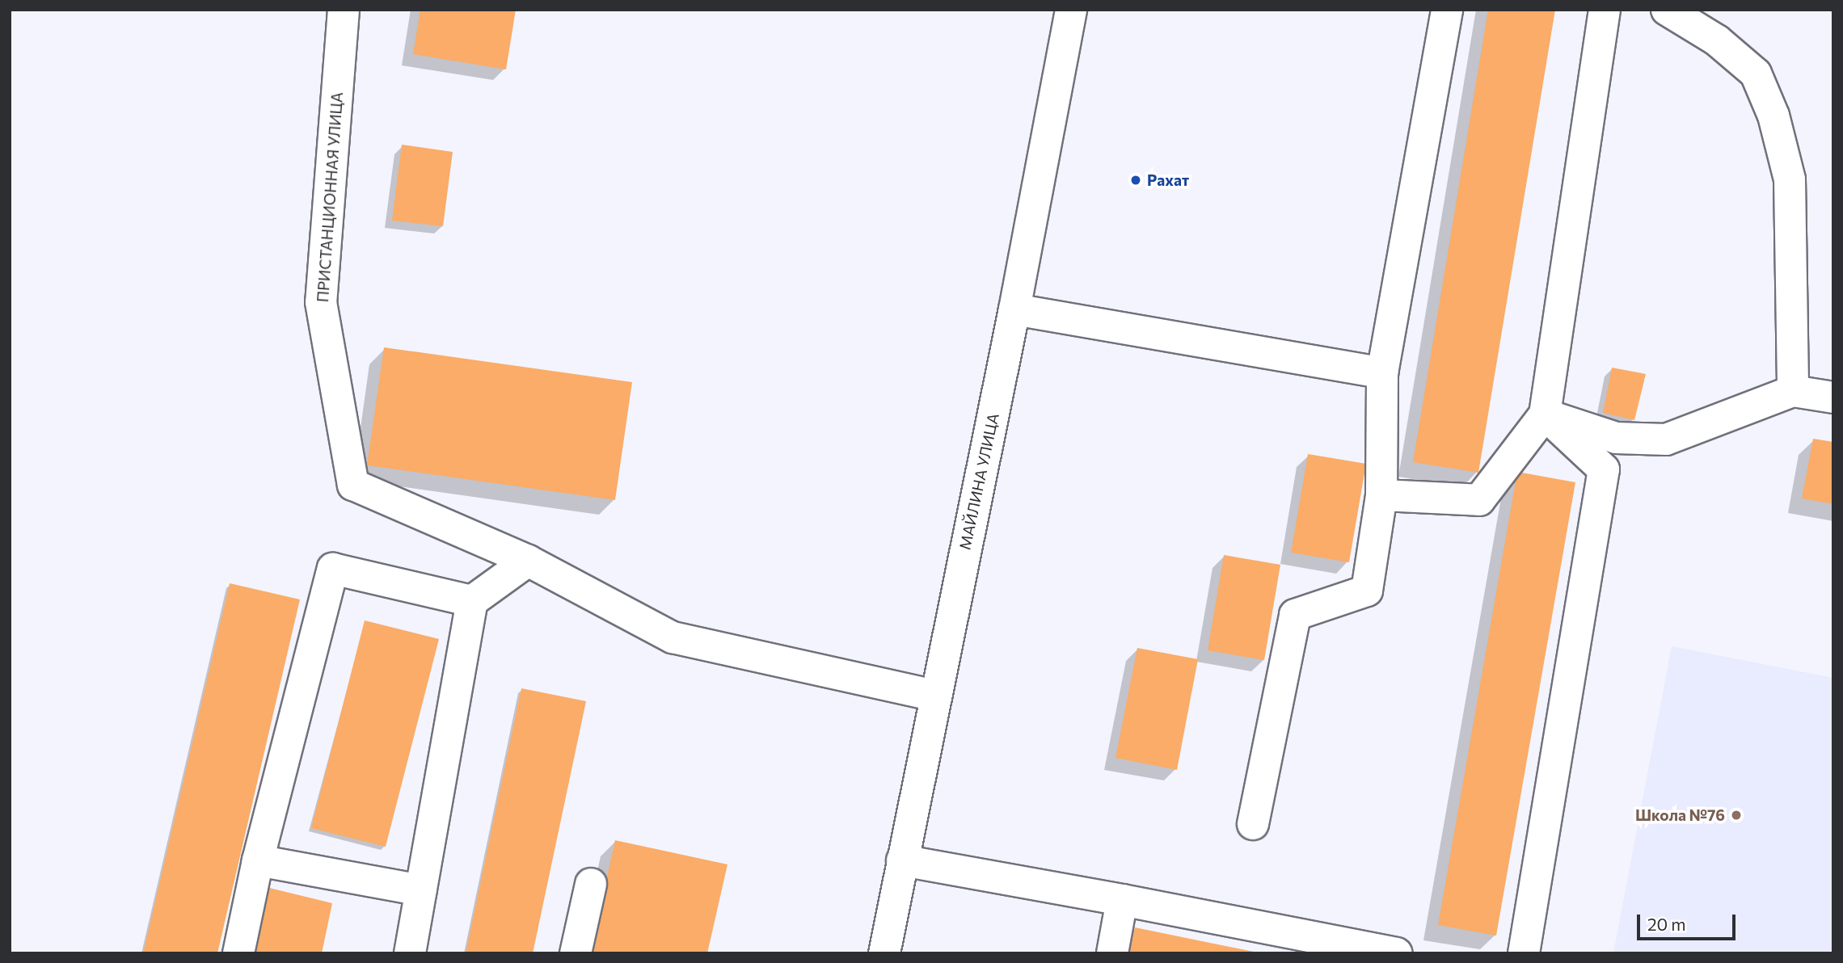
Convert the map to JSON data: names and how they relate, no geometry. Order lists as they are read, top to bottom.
{
  "streets": {
    "main road": ["ПРИСТАНЦИОННАЯ УЛИЦА", "МАЙЛИНА УЛИЦА"]
  },
  "places": ["Рахат", "Школа №76"],
  "scale_bar": "20 m"
}
